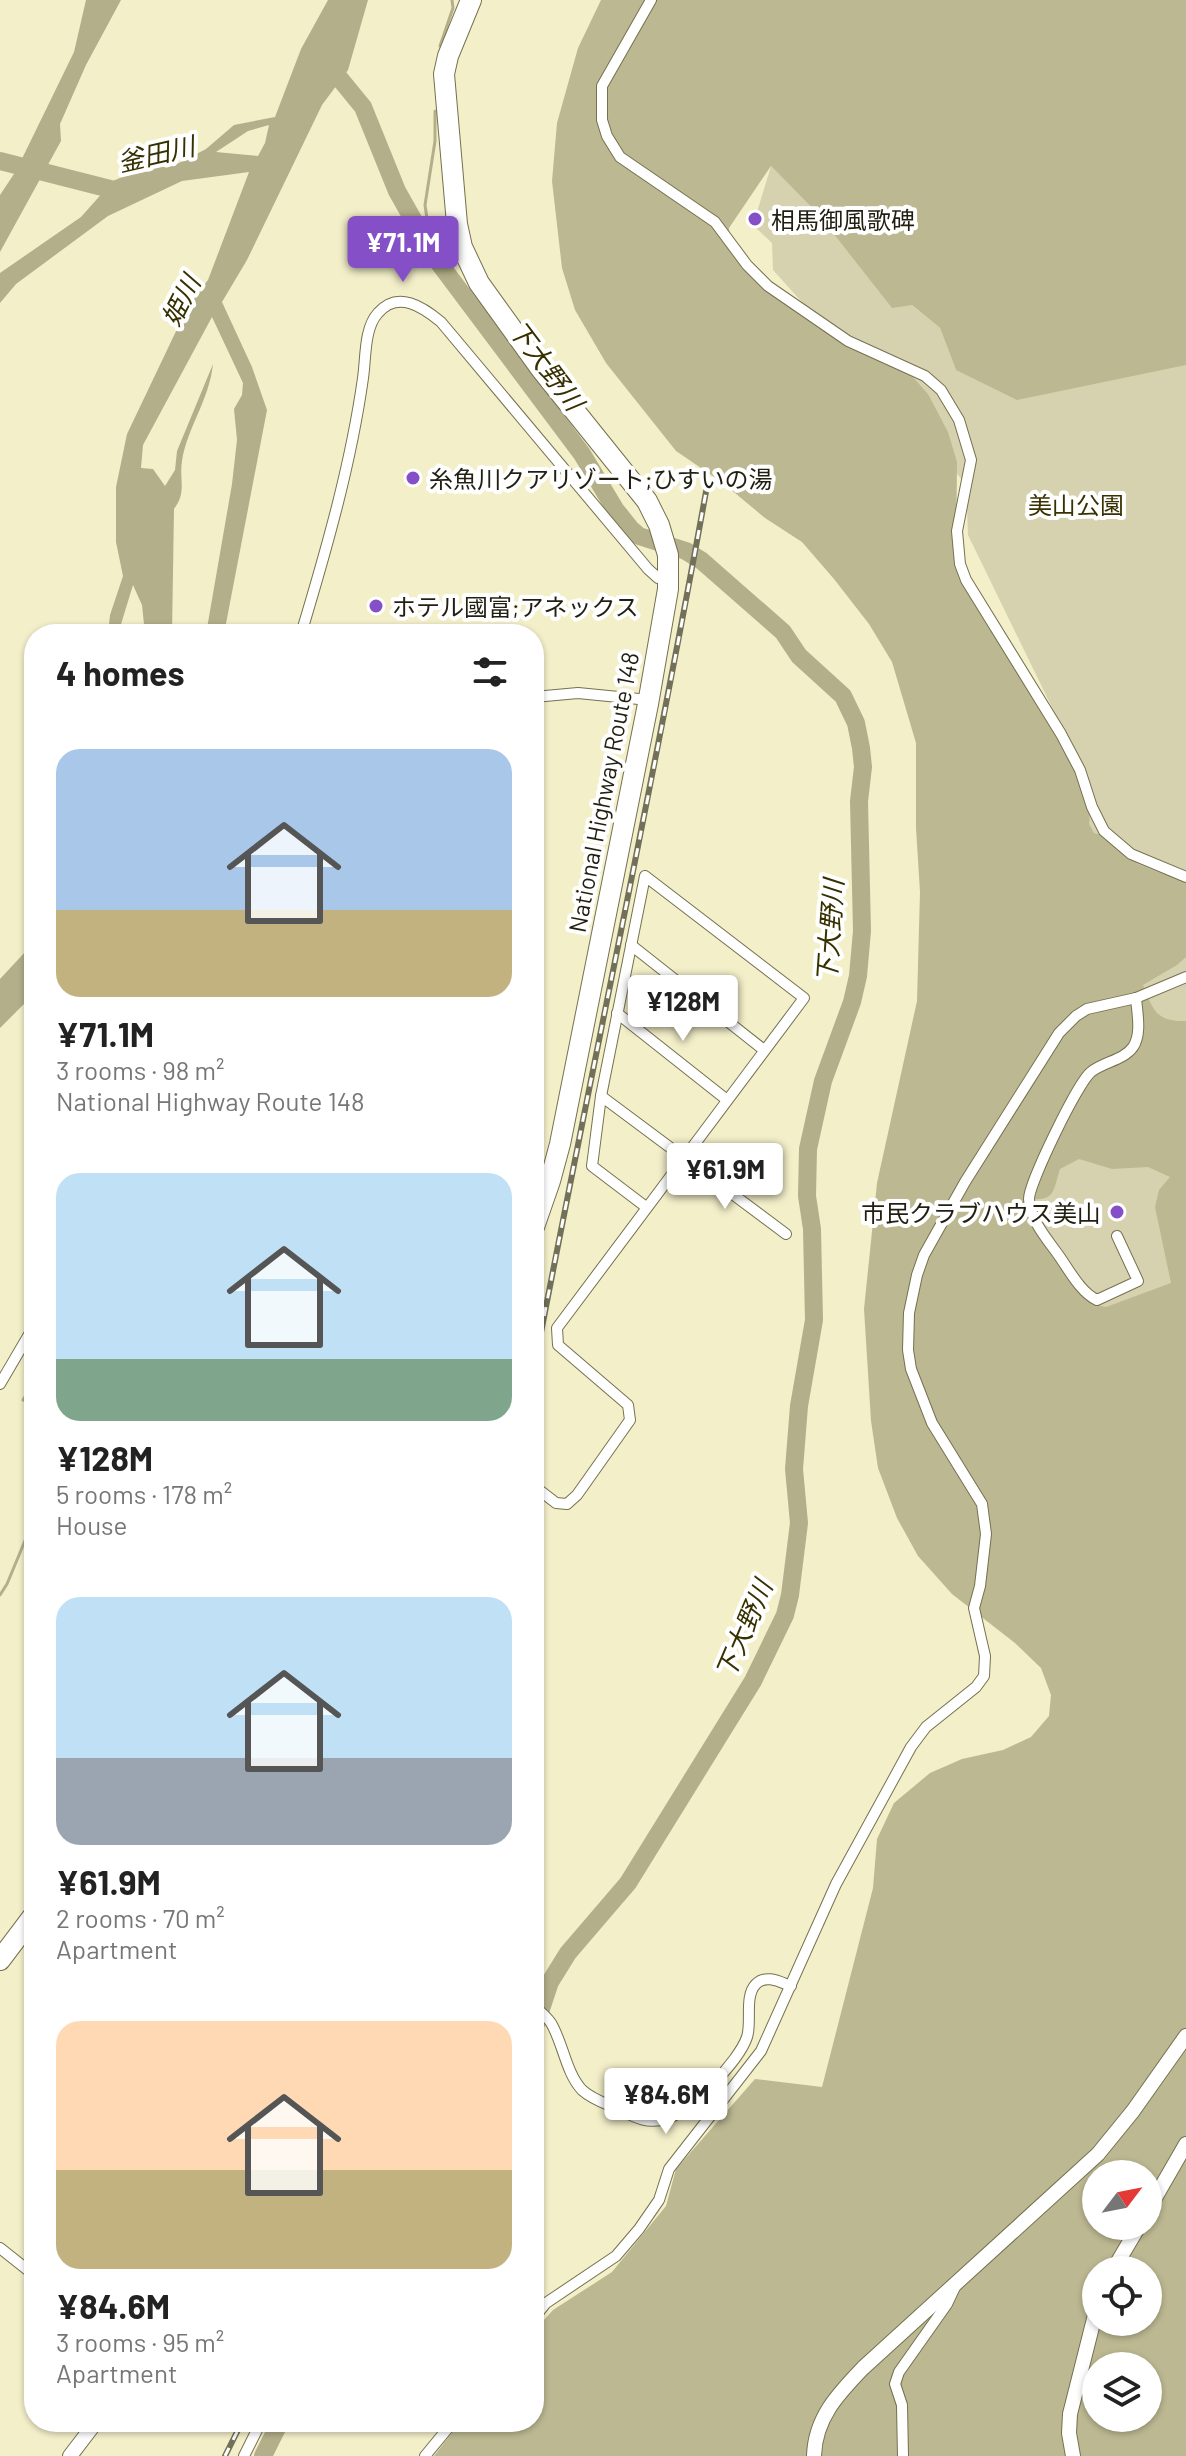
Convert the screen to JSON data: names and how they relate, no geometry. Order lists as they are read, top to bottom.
{
  "streets": {
    "highway": ["National Highway Route 148"]
  },
  "water": ["釜田川", "姫川", "下大野川"],
  "parks": ["美山公園"],
  "places": [
    "相馬御風歌碑",
    "糸魚川クアリゾート;ひすいの湯",
    "ホテル國富;アネックス",
    "市民クラブハウス美山"
  ],
  "north": "top right",
  "page": {
    "price": [
      "¥71.1M",
      "¥128M",
      "¥61.9M",
      "¥84.6M"
    ],
    "heading": "4 homes",
    "list": [
      {
        "name": "¥71.1M",
        "note": "3 rooms · 98 m² · National Highway Route 148"
      },
      {
        "name": "¥128M",
        "note": "5 rooms · 178 m² · House"
      },
      {
        "name": "¥61.9M",
        "note": "2 rooms · 70 m² · Apartment"
      },
      {
        "name": "¥84.6M",
        "note": "3 rooms · 95 m² · Apartment"
      }
    ]
  }
}
